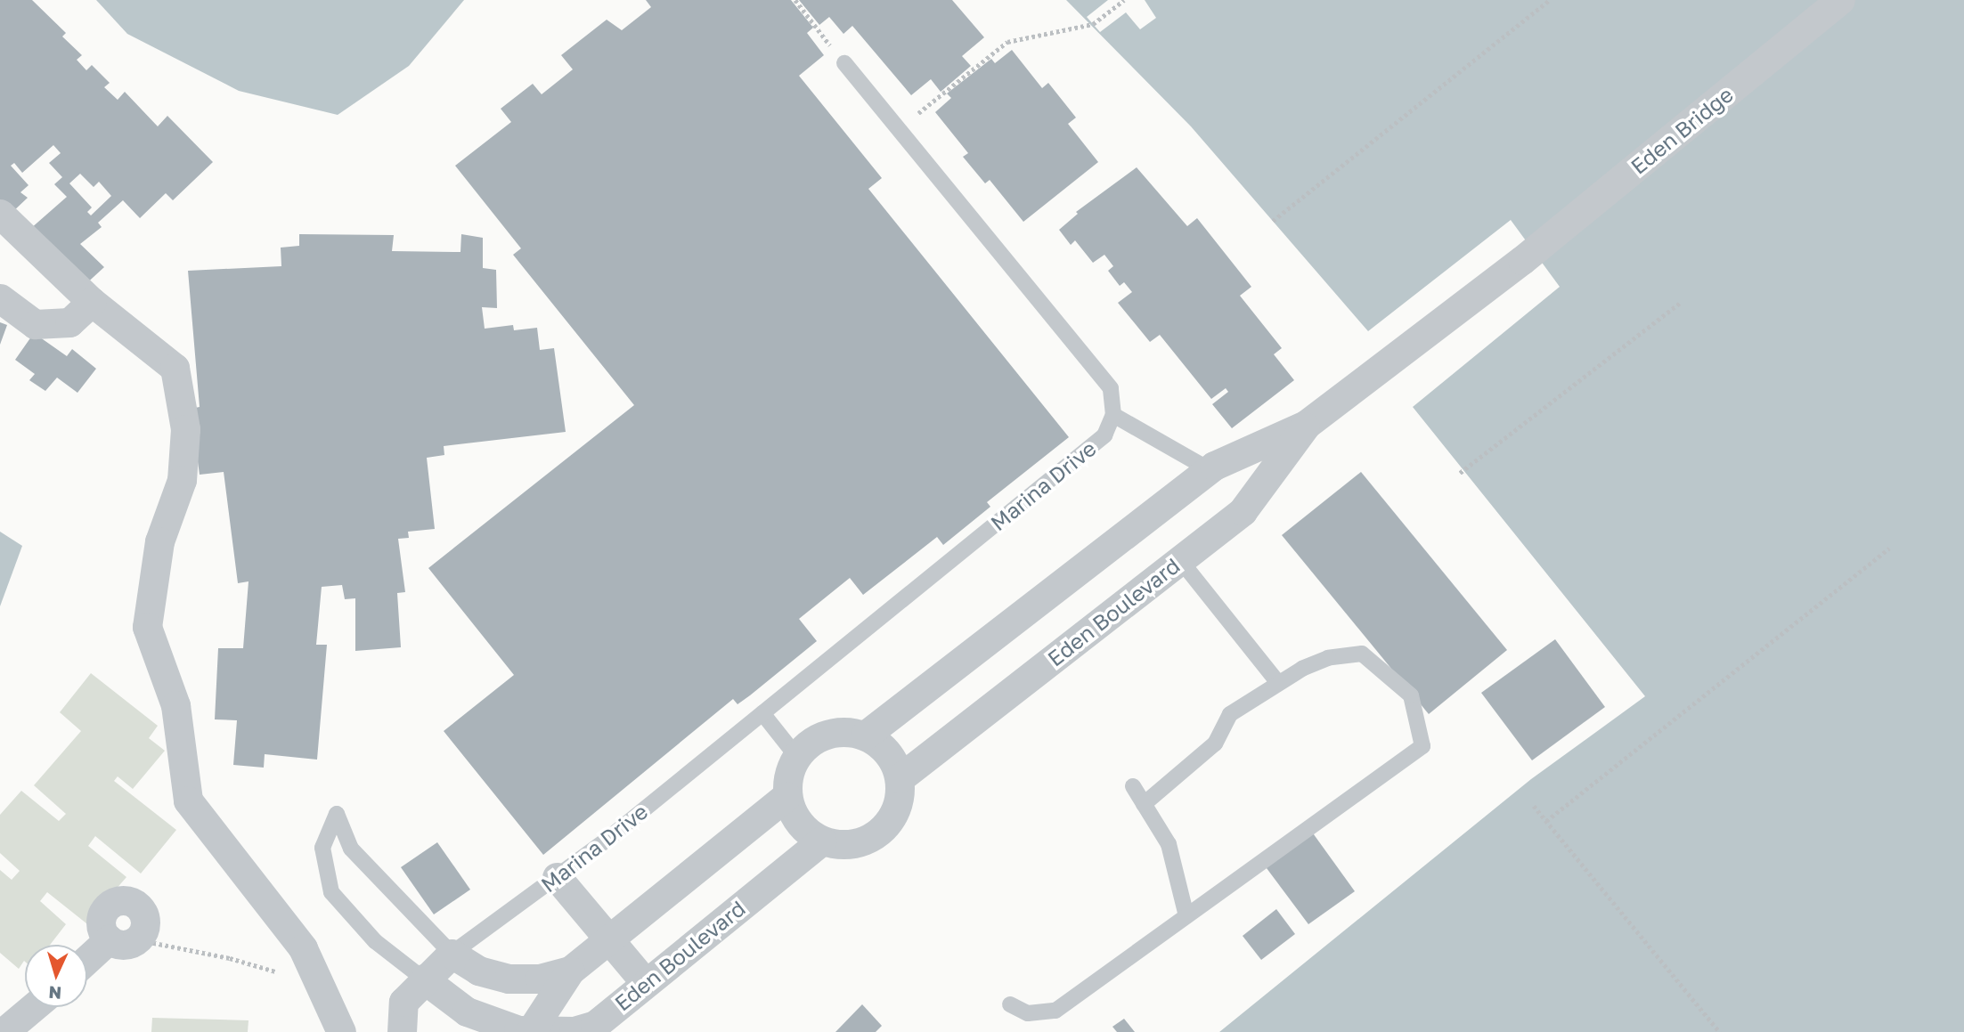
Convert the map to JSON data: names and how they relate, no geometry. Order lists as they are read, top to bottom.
{
  "streets": {
    "street": ["Eden Bridge", "Marina Drive", "Eden Boulevard"]
  },
  "crossings": [
    ["Eden Bridge", "Eden Boulevard"],
    ["Marina Drive", "Eden Boulevard"]
  ],
  "north": "bottom"
}
